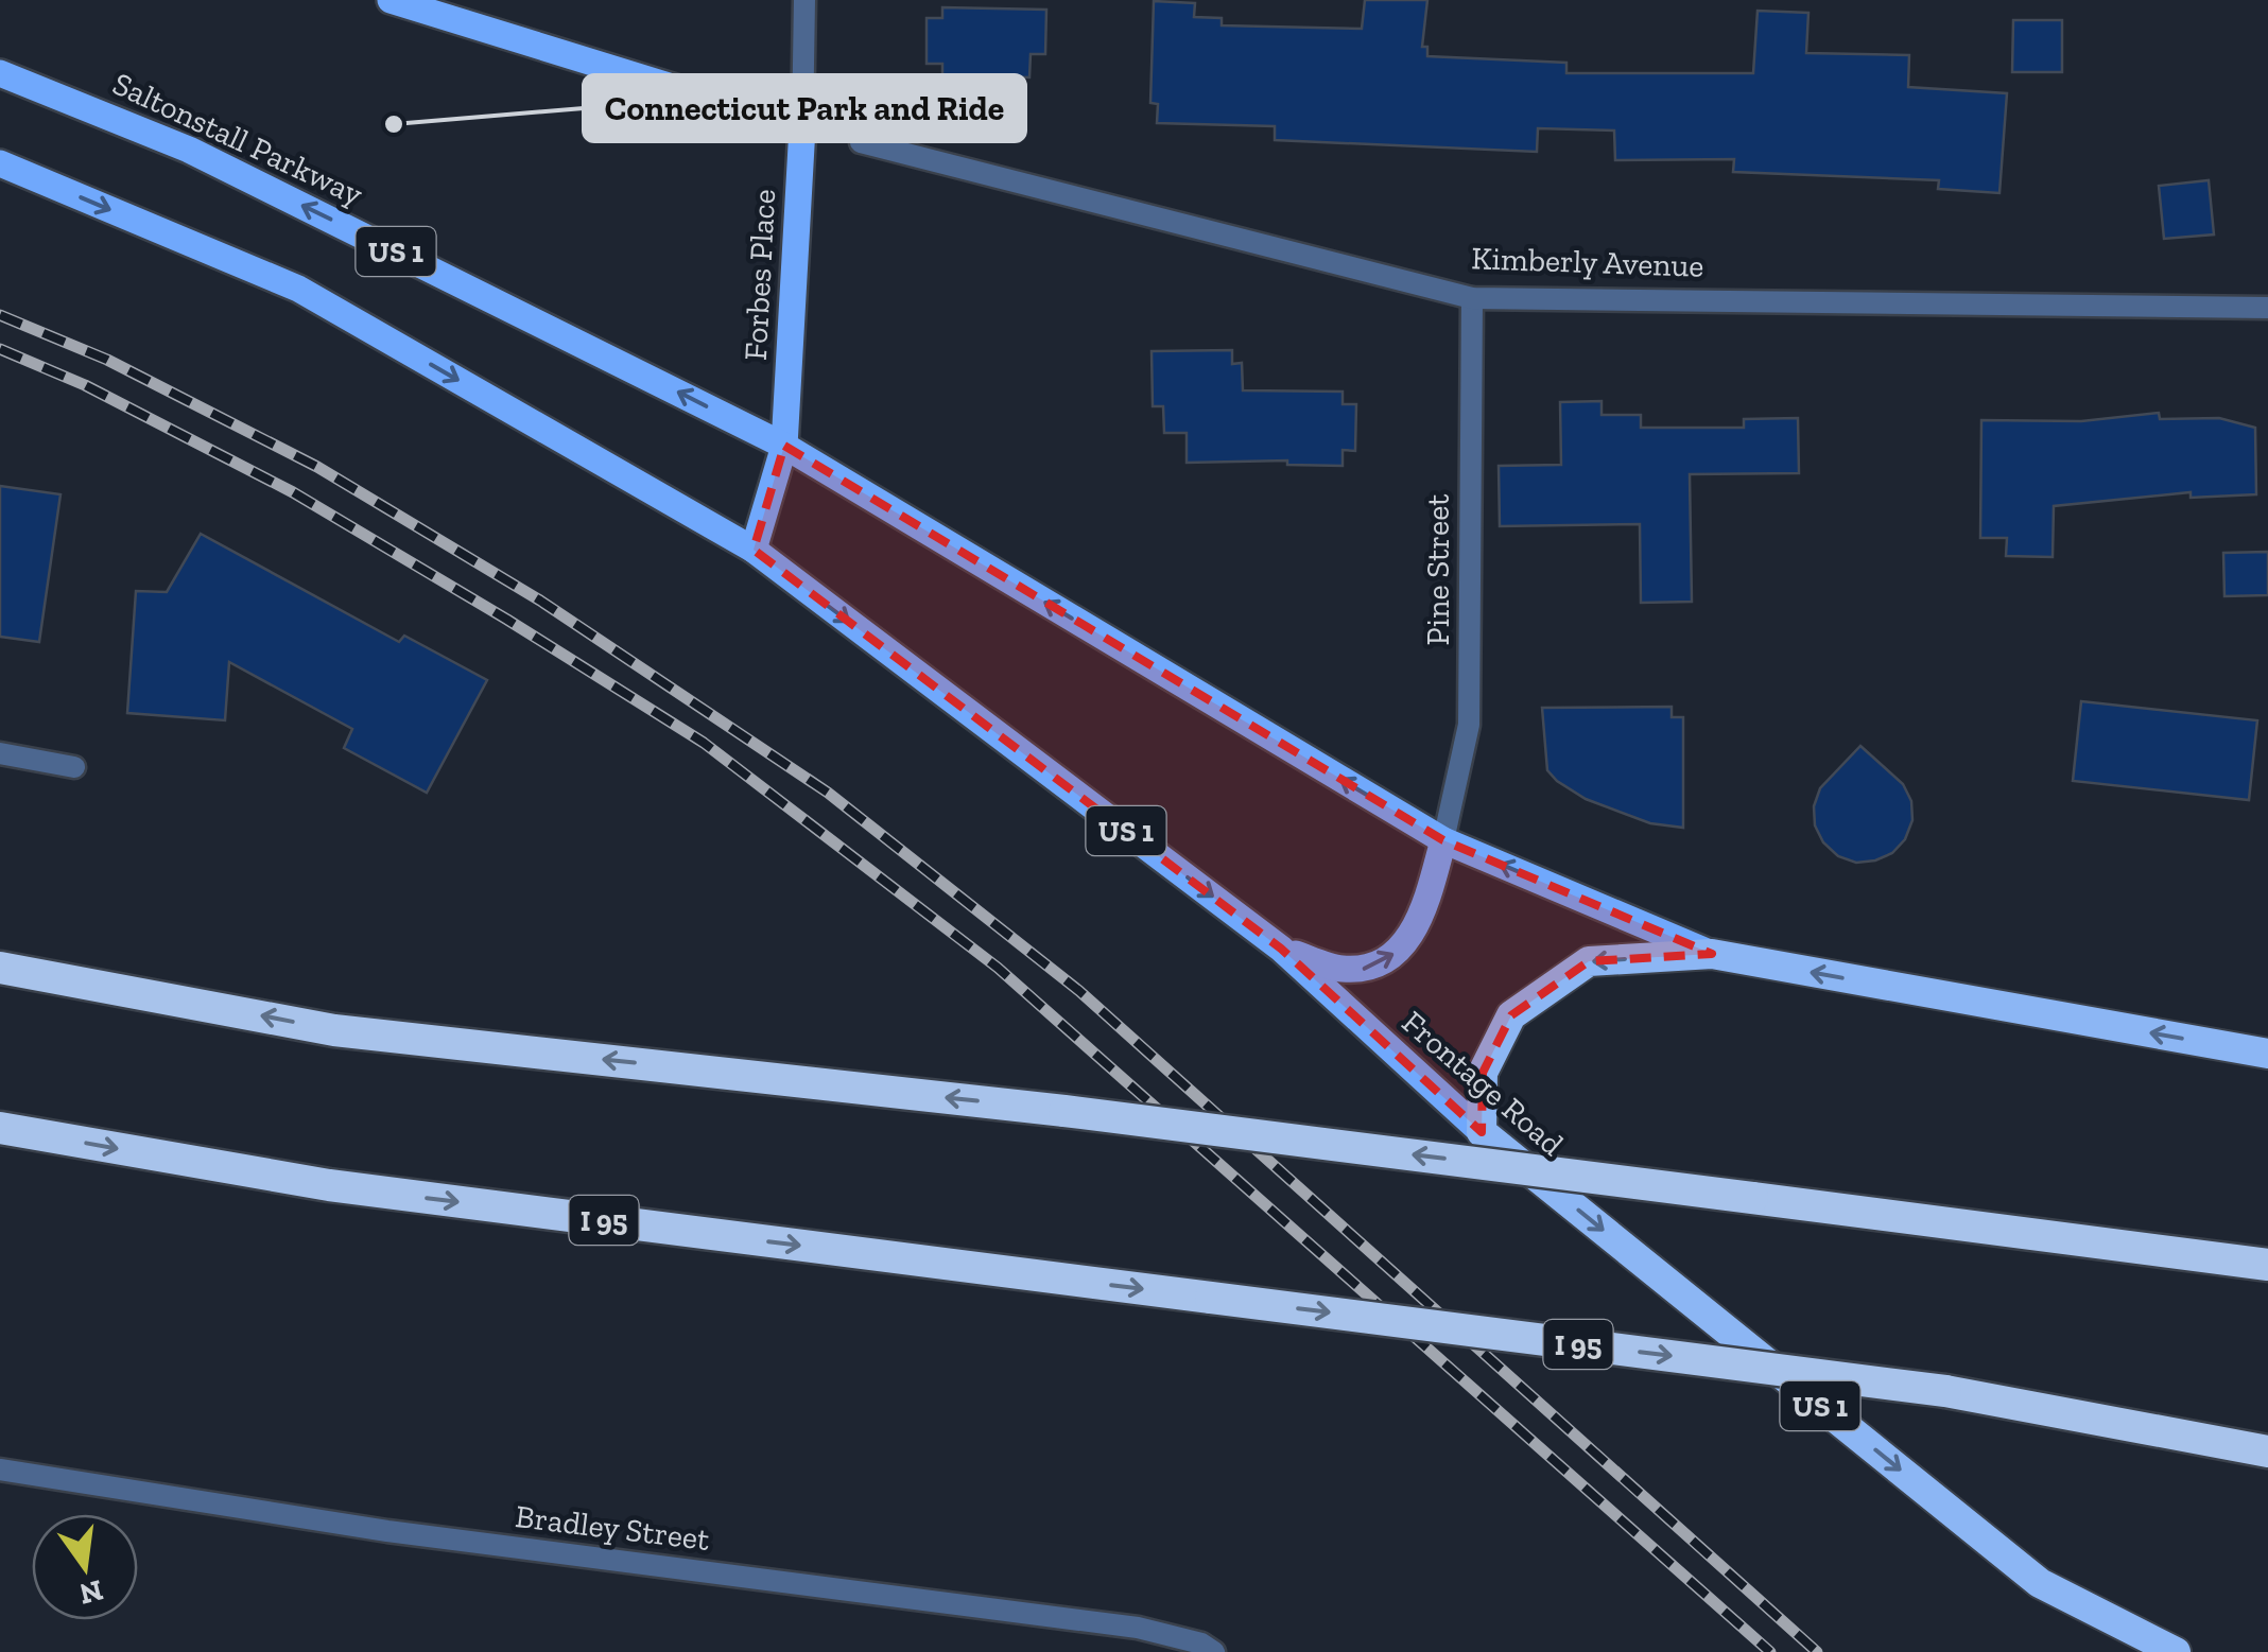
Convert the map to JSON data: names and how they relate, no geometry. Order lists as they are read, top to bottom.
{
  "streets": {
    "highway": ["US 1", "Frontage Road", "I 95"],
    "main road": ["Saltonstall Parkway", "Forbes Place"],
    "street": ["Kimberly Avenue", "Pine Street", "Bradley Street"]
  },
  "crossings": [
    ["Saltonstall Parkway", "US 1"],
    ["Saltonstall Parkway", "Forbes Place"],
    ["US 1", "Forbes Place"],
    ["US 1", "Pine Street"],
    ["US 1", "Frontage Road"],
    ["Kimberly Avenue", "Pine Street"],
    ["Forbes Place", "Frontage Road"]
  ],
  "places": ["Connecticut Park and Ride"],
  "north": "bottom"
}
